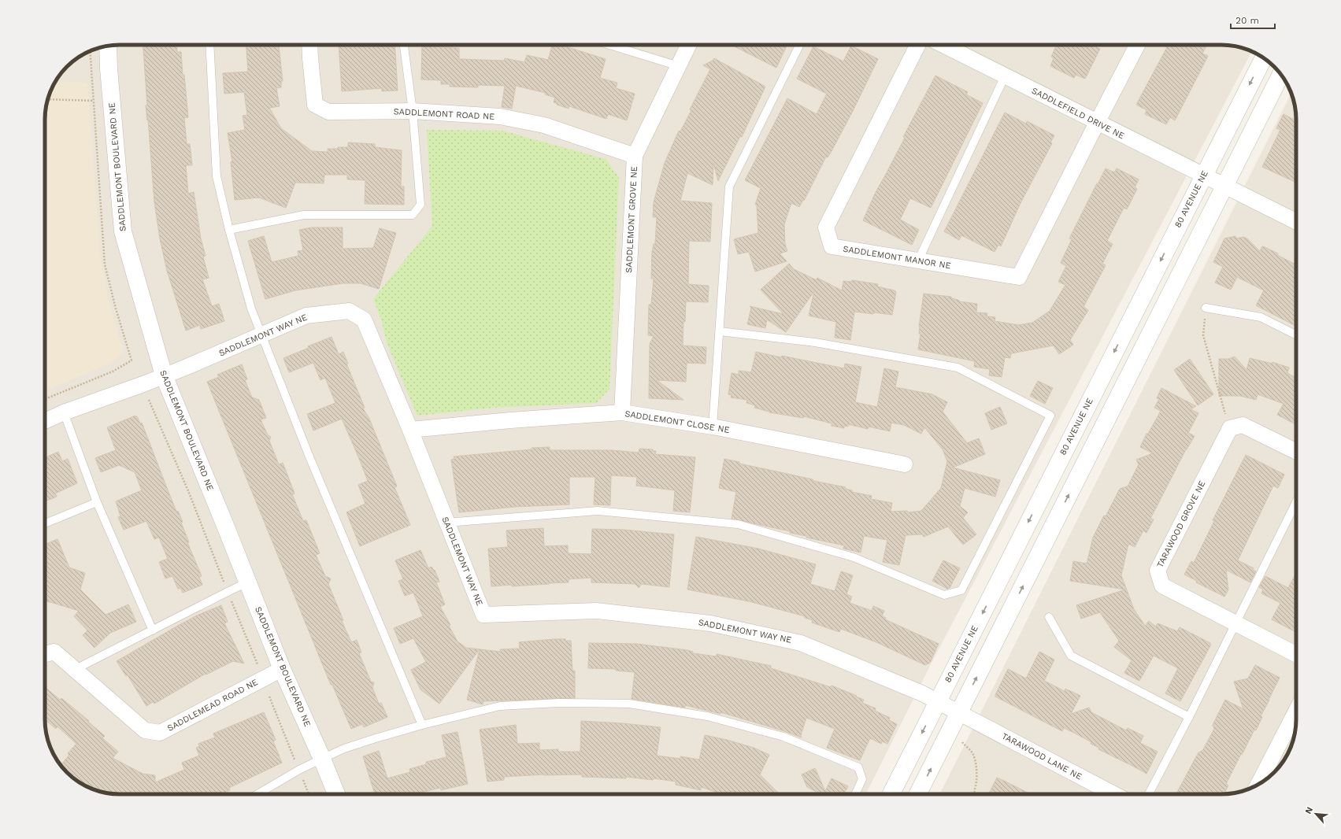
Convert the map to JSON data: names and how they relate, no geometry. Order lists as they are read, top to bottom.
{
  "streets": {
    "street": [
      "SADDLEFIELD DRIVE NE",
      "SADDLEMONT ROAD NE",
      "SADDLEMONT BOULEVARD NE",
      "80 AVENUE NE",
      "SADDLEMONT GROVE NE",
      "SADDLEMONT MANOR NE",
      "SADDLEMONT WAY NE",
      "SADDLEMONT CLOSE NE",
      "TARAWOOD GROVE NE",
      "SADDLEMEAD ROAD NE",
      "TARAWOOD LANE NE"
    ]
  },
  "crossings": [
    ["SADDLEFIELD DRIVE NE", "80 AVENUE NE"],
    ["SADDLEFIELD DRIVE NE", "SADDLEMONT MANOR NE"],
    ["SADDLEMONT ROAD NE", "SADDLEMONT GROVE NE"],
    ["SADDLEMONT BOULEVARD NE", "SADDLEMONT WAY NE"],
    ["SADDLEMONT BOULEVARD NE", "SADDLEMEAD ROAD NE"],
    ["80 AVENUE NE", "SADDLEMONT WAY NE"],
    ["SADDLEMONT GROVE NE", "SADDLEMONT CLOSE NE"],
    ["SADDLEMONT WAY NE", "SADDLEMONT CLOSE NE"],
    ["SADDLEMONT WAY NE", "TARAWOOD LANE NE"]
  ],
  "scale_bar": "20 m",
  "north": "top left"
}
